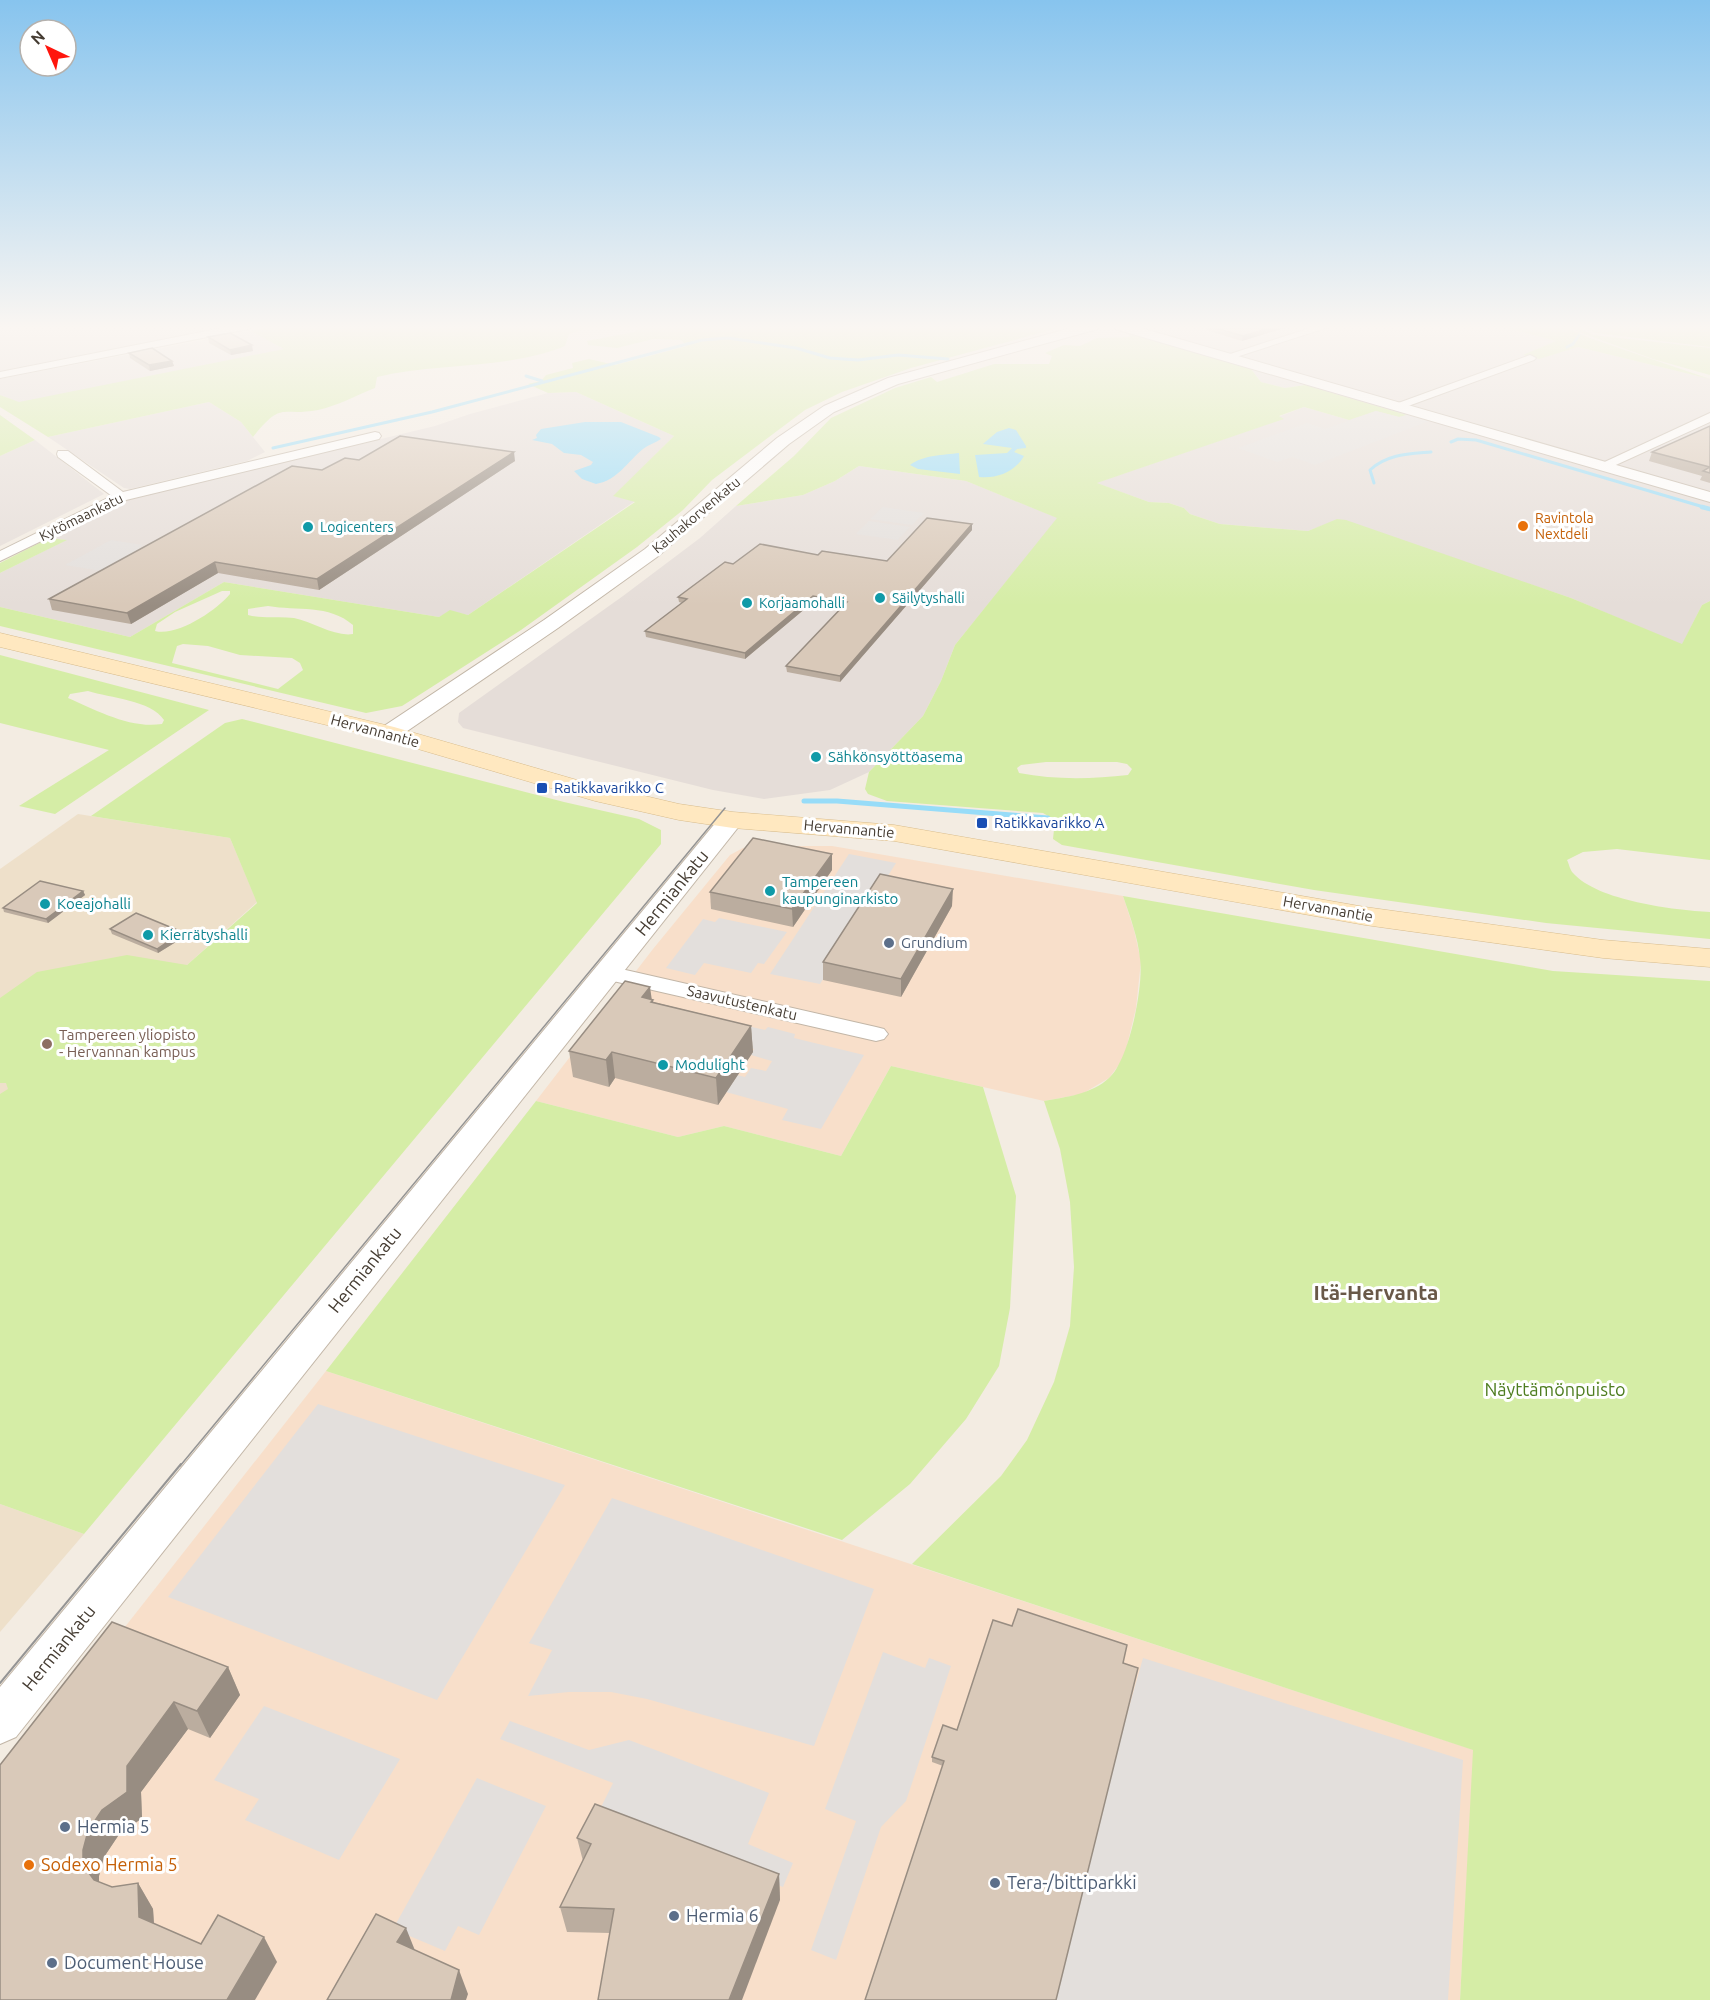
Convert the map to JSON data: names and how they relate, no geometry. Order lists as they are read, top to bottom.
{
  "streets": {
    "main road": ["Hervannantie"],
    "street": [
      "Kauhakorvenkatu",
      "Kytömaankatu",
      "Hermiankatu",
      "Saavutustenkatu"
    ]
  },
  "crossings": [
    ["Kauhakorvenkatu", "Hervannantie"],
    ["Hervannantie", "Hermiankatu"],
    ["Hermiankatu", "Saavutustenkatu"]
  ],
  "districts": ["Itä-Hervanta"],
  "parks": ["Näyttämönpuisto"],
  "places": {
    "other": [
      "Ravintola Nextdeli",
      "Logicenters",
      "Säilytyshalli",
      "Korjaamohalli",
      "Sähkönsyöttöasema",
      "Tampereen kaupunginarkisto",
      "Koeajohalli",
      "Kierrätyshalli",
      "Grundium",
      "Tampereen yliopisto - Hervannan kampus",
      "Modulight",
      "Hermia 5",
      "Sodexo Hermia 5",
      "Tera-/bittiparkki",
      "Hermia 6",
      "Document House"
    ],
    "transit": ["Ratikkavarikko C", "Ratikkavarikko A"]
  },
  "north": "top left"
}
